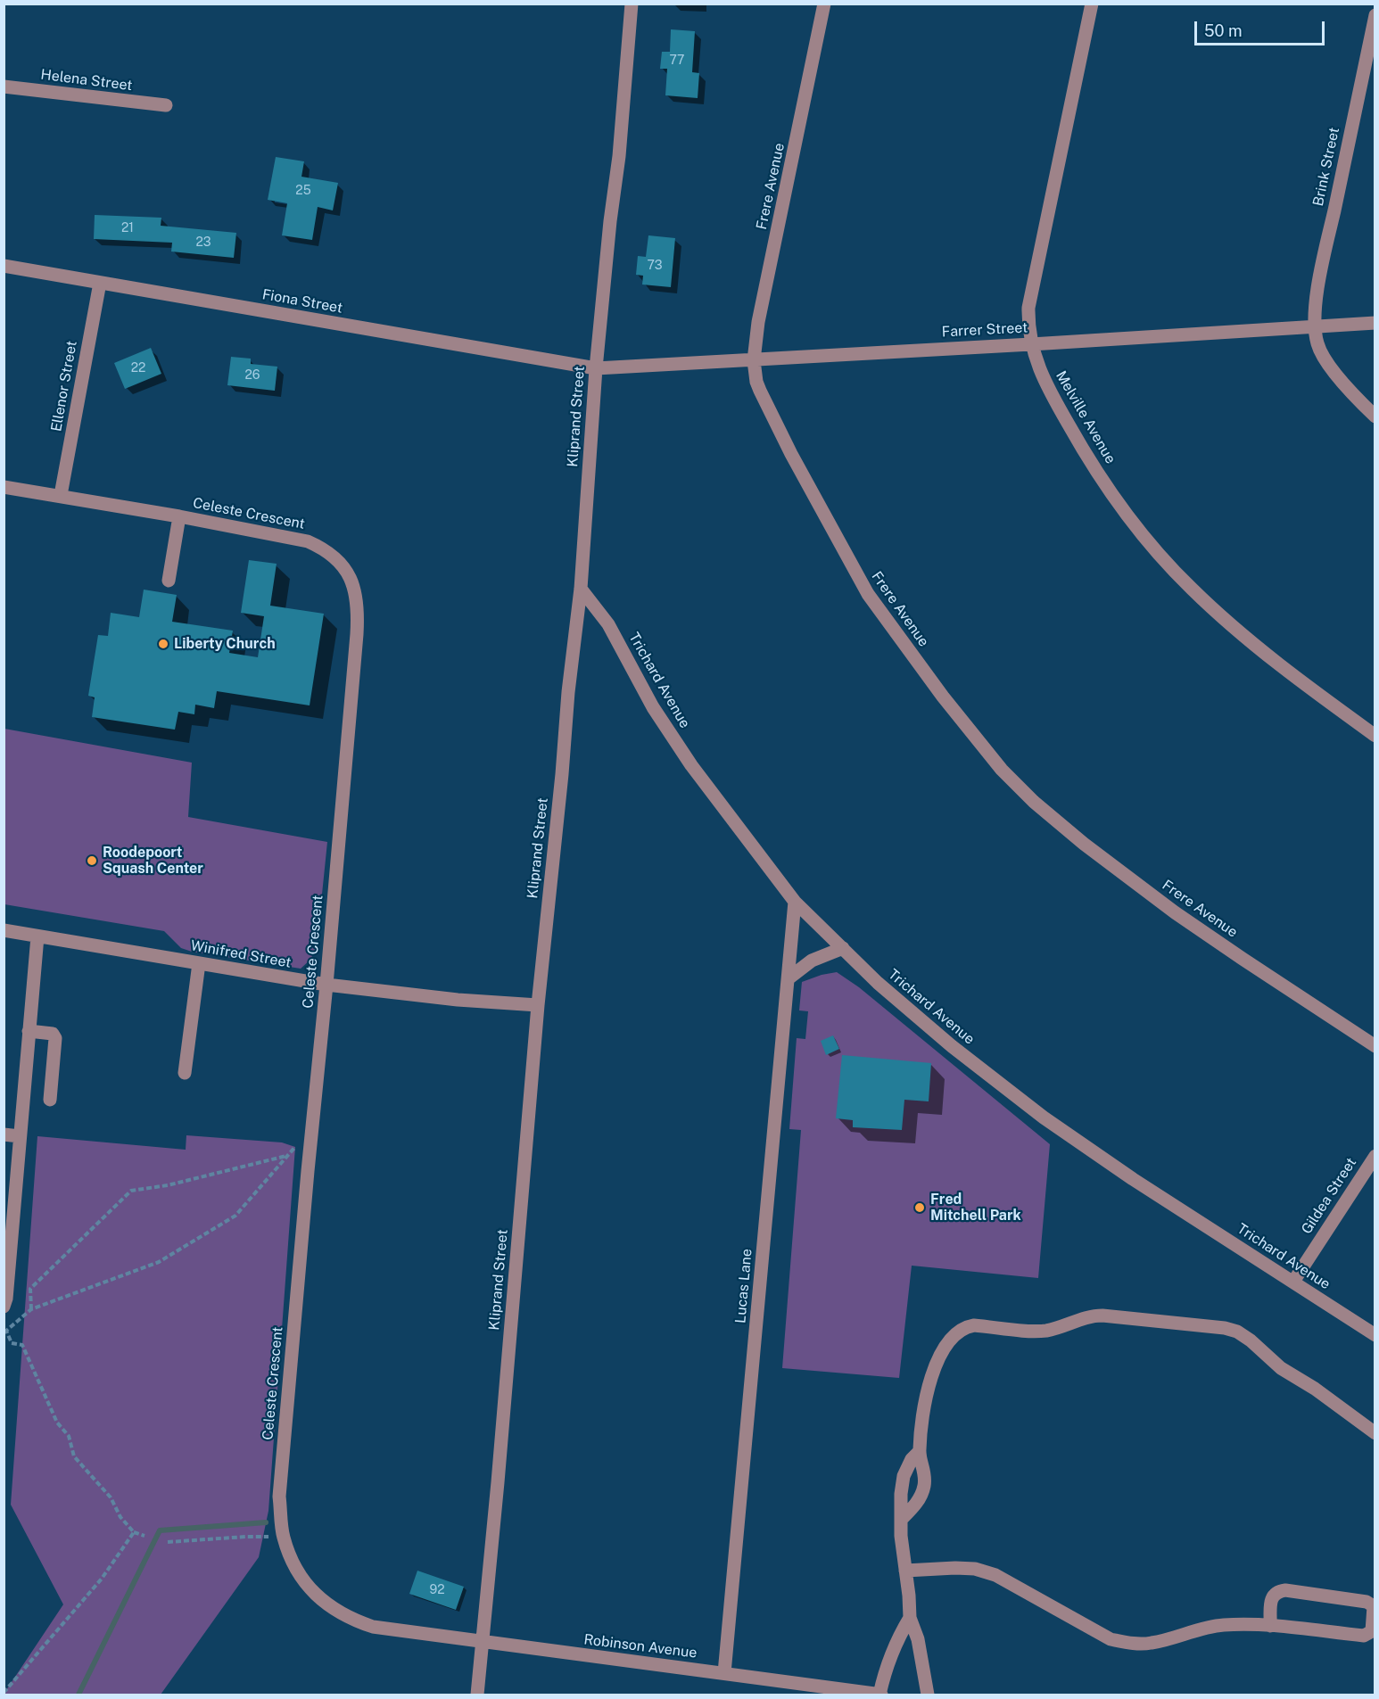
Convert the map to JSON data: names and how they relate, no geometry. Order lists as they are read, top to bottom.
{
  "streets": {
    "street": [
      "Helena Street",
      "Brink Street",
      "Frere Avenue",
      "Fiona Street",
      "Farrer Street",
      "Ellenor Street",
      "Kliprand Street",
      "Melville Avenue",
      "Celeste Crescent",
      "Trichard Avenue",
      "Winifred Street",
      "Gildea Street",
      "Lucas Lane",
      "Robinson Avenue"
    ]
  },
  "crossings": [
    ["Brink Street", "Farrer Street"],
    ["Frere Avenue", "Farrer Street"],
    ["Fiona Street", "Farrer Street"],
    ["Fiona Street", "Ellenor Street"],
    ["Fiona Street", "Kliprand Street"],
    ["Farrer Street", "Kliprand Street"],
    ["Farrer Street", "Melville Avenue"],
    ["Ellenor Street", "Celeste Crescent"],
    ["Kliprand Street", "Trichard Avenue"],
    ["Kliprand Street", "Winifred Street"],
    ["Kliprand Street", "Robinson Avenue"],
    ["Celeste Crescent", "Winifred Street"],
    ["Celeste Crescent", "Robinson Avenue"],
    ["Trichard Avenue", "Gildea Street"],
    ["Trichard Avenue", "Lucas Lane"],
    ["Lucas Lane", "Robinson Avenue"]
  ],
  "places": ["Liberty Church", "Roodepoort Squash Center", "Fred Mitchell Park"],
  "house_numbers": [
    "77",
    "25",
    "21",
    "23",
    "73",
    "22",
    "26",
    "92"
  ],
  "scale_bar": "50 m"
}
